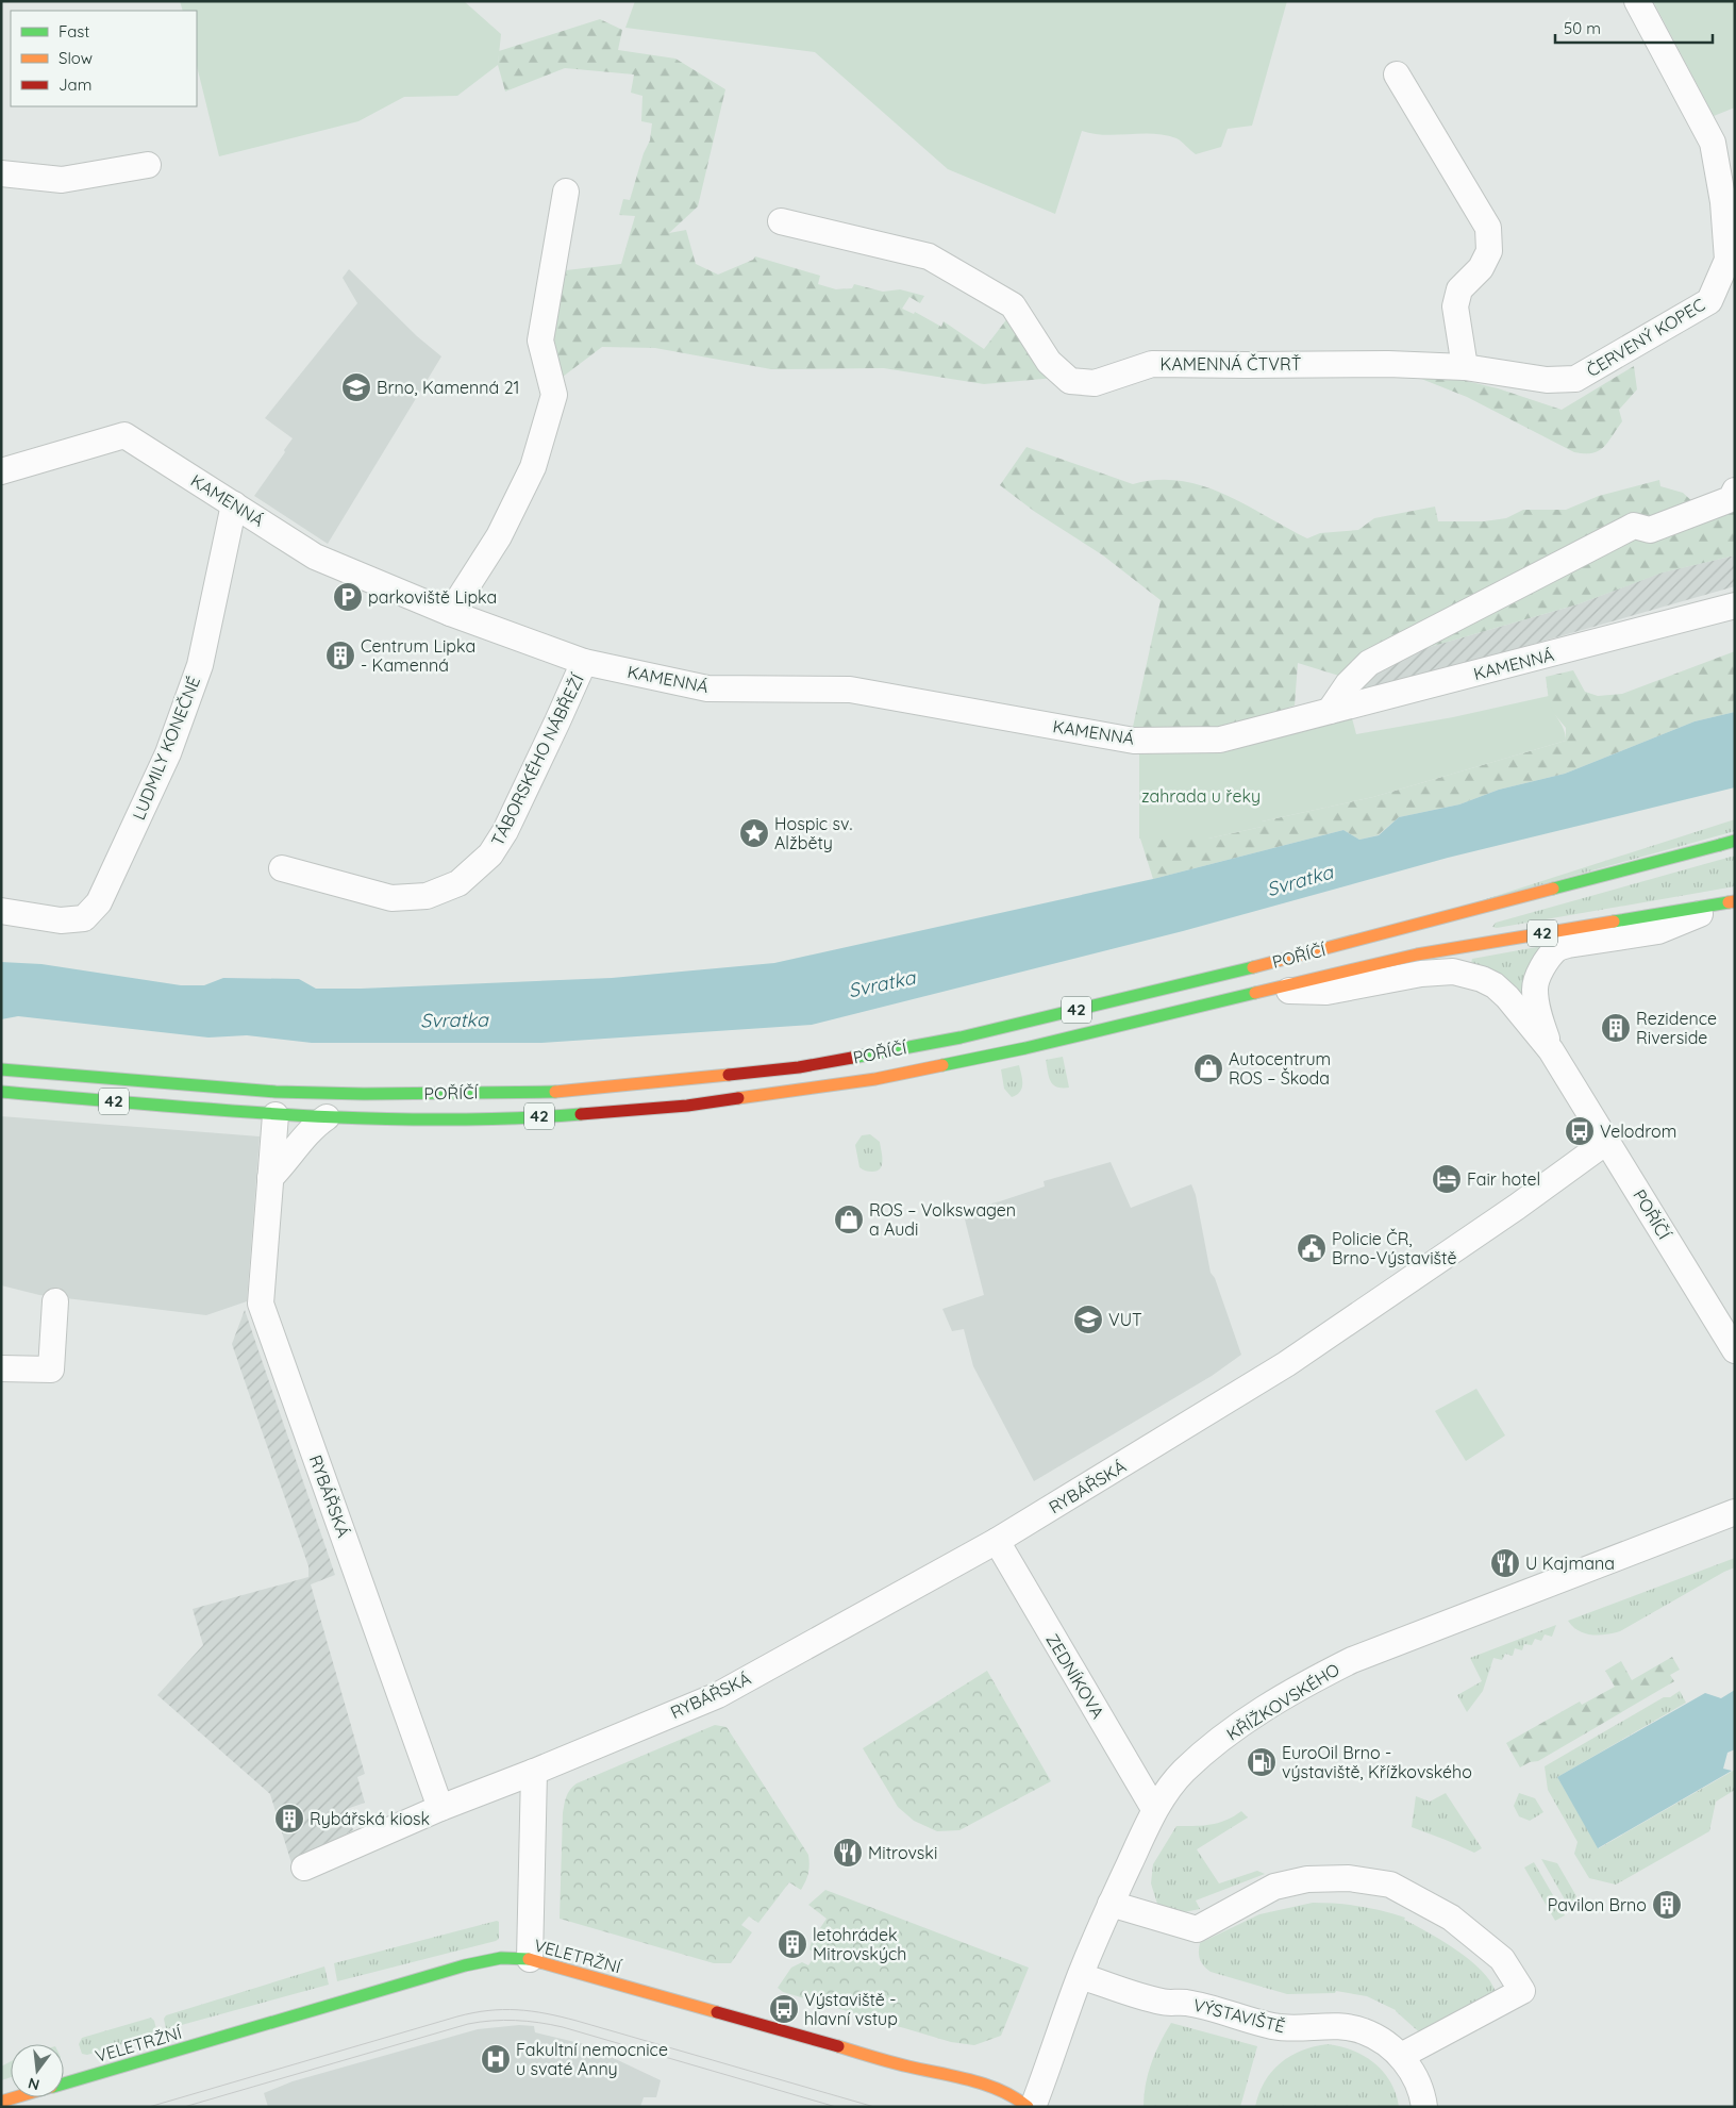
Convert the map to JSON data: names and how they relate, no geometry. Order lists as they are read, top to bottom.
{
  "streets": {
    "main road": ["42", "POŘÍČÍ", "VELETRŽNÍ"],
    "street": [
      "ČERVENÝ KOPEC",
      "KAMENNÁ ČTVRŤ",
      "KAMENNÁ",
      "LUDMILY KONEČNÉ",
      "TÁBORSKÉHO NÁBŘEŽÍ",
      "RYBÁŘSKÁ",
      "ZEDNÍKOVA",
      "KŘÍŽKOVSKÉHO",
      "VÝSTAVIŠTĚ"
    ]
  },
  "crossings": [
    ["ČERVENÝ KOPEC", "KAMENNÁ ČTVRŤ"],
    ["KAMENNÁ", "LUDMILY KONEČNÉ"],
    ["KAMENNÁ", "TÁBORSKÉHO NÁBŘEŽÍ"],
    ["POŘÍČÍ", "RYBÁŘSKÁ"],
    ["RYBÁŘSKÁ", "ZEDNÍKOVA"],
    ["ZEDNÍKOVA", "KŘÍŽKOVSKÉHO"],
    ["KŘÍŽKOVSKÉHO", "VÝSTAVIŠTĚ"]
  ],
  "water": ["Svratka"],
  "parks": ["zahrada u řeky"],
  "places": {
    "school or university": ["Brno, Kamenná 21", "VUT"],
    "parking": ["parkoviště Lipka"],
    "building": [
      "Centrum Lipka - Kamenná",
      "Rezidence Riverside",
      "Rybářská kiosk",
      "Pavilon Brno",
      "letohrádek Mitrovských"
    ],
    "place": ["Hospic sv. Alžběty"],
    "shop": ["Autocentrum ROS – Škoda", "ROS – Volkswagen a Audi"],
    "bus stop": ["Velodrom", "Výstaviště - hlavní vstup"],
    "hotel": ["Fair hotel"],
    "public building": ["Policie ČR, Brno-Výstaviště"],
    "restaurant": ["U Kajmana", "Mitrovski"],
    "fuel station": ["EuroOil Brno - výstaviště, Křížkovského"],
    "hospital": ["Fakultní nemocnice u svaté Anny"]
  },
  "legend": ["Fast", "Slow", "Jam"],
  "scale_bar": "50 m",
  "north": "bottom"
}
